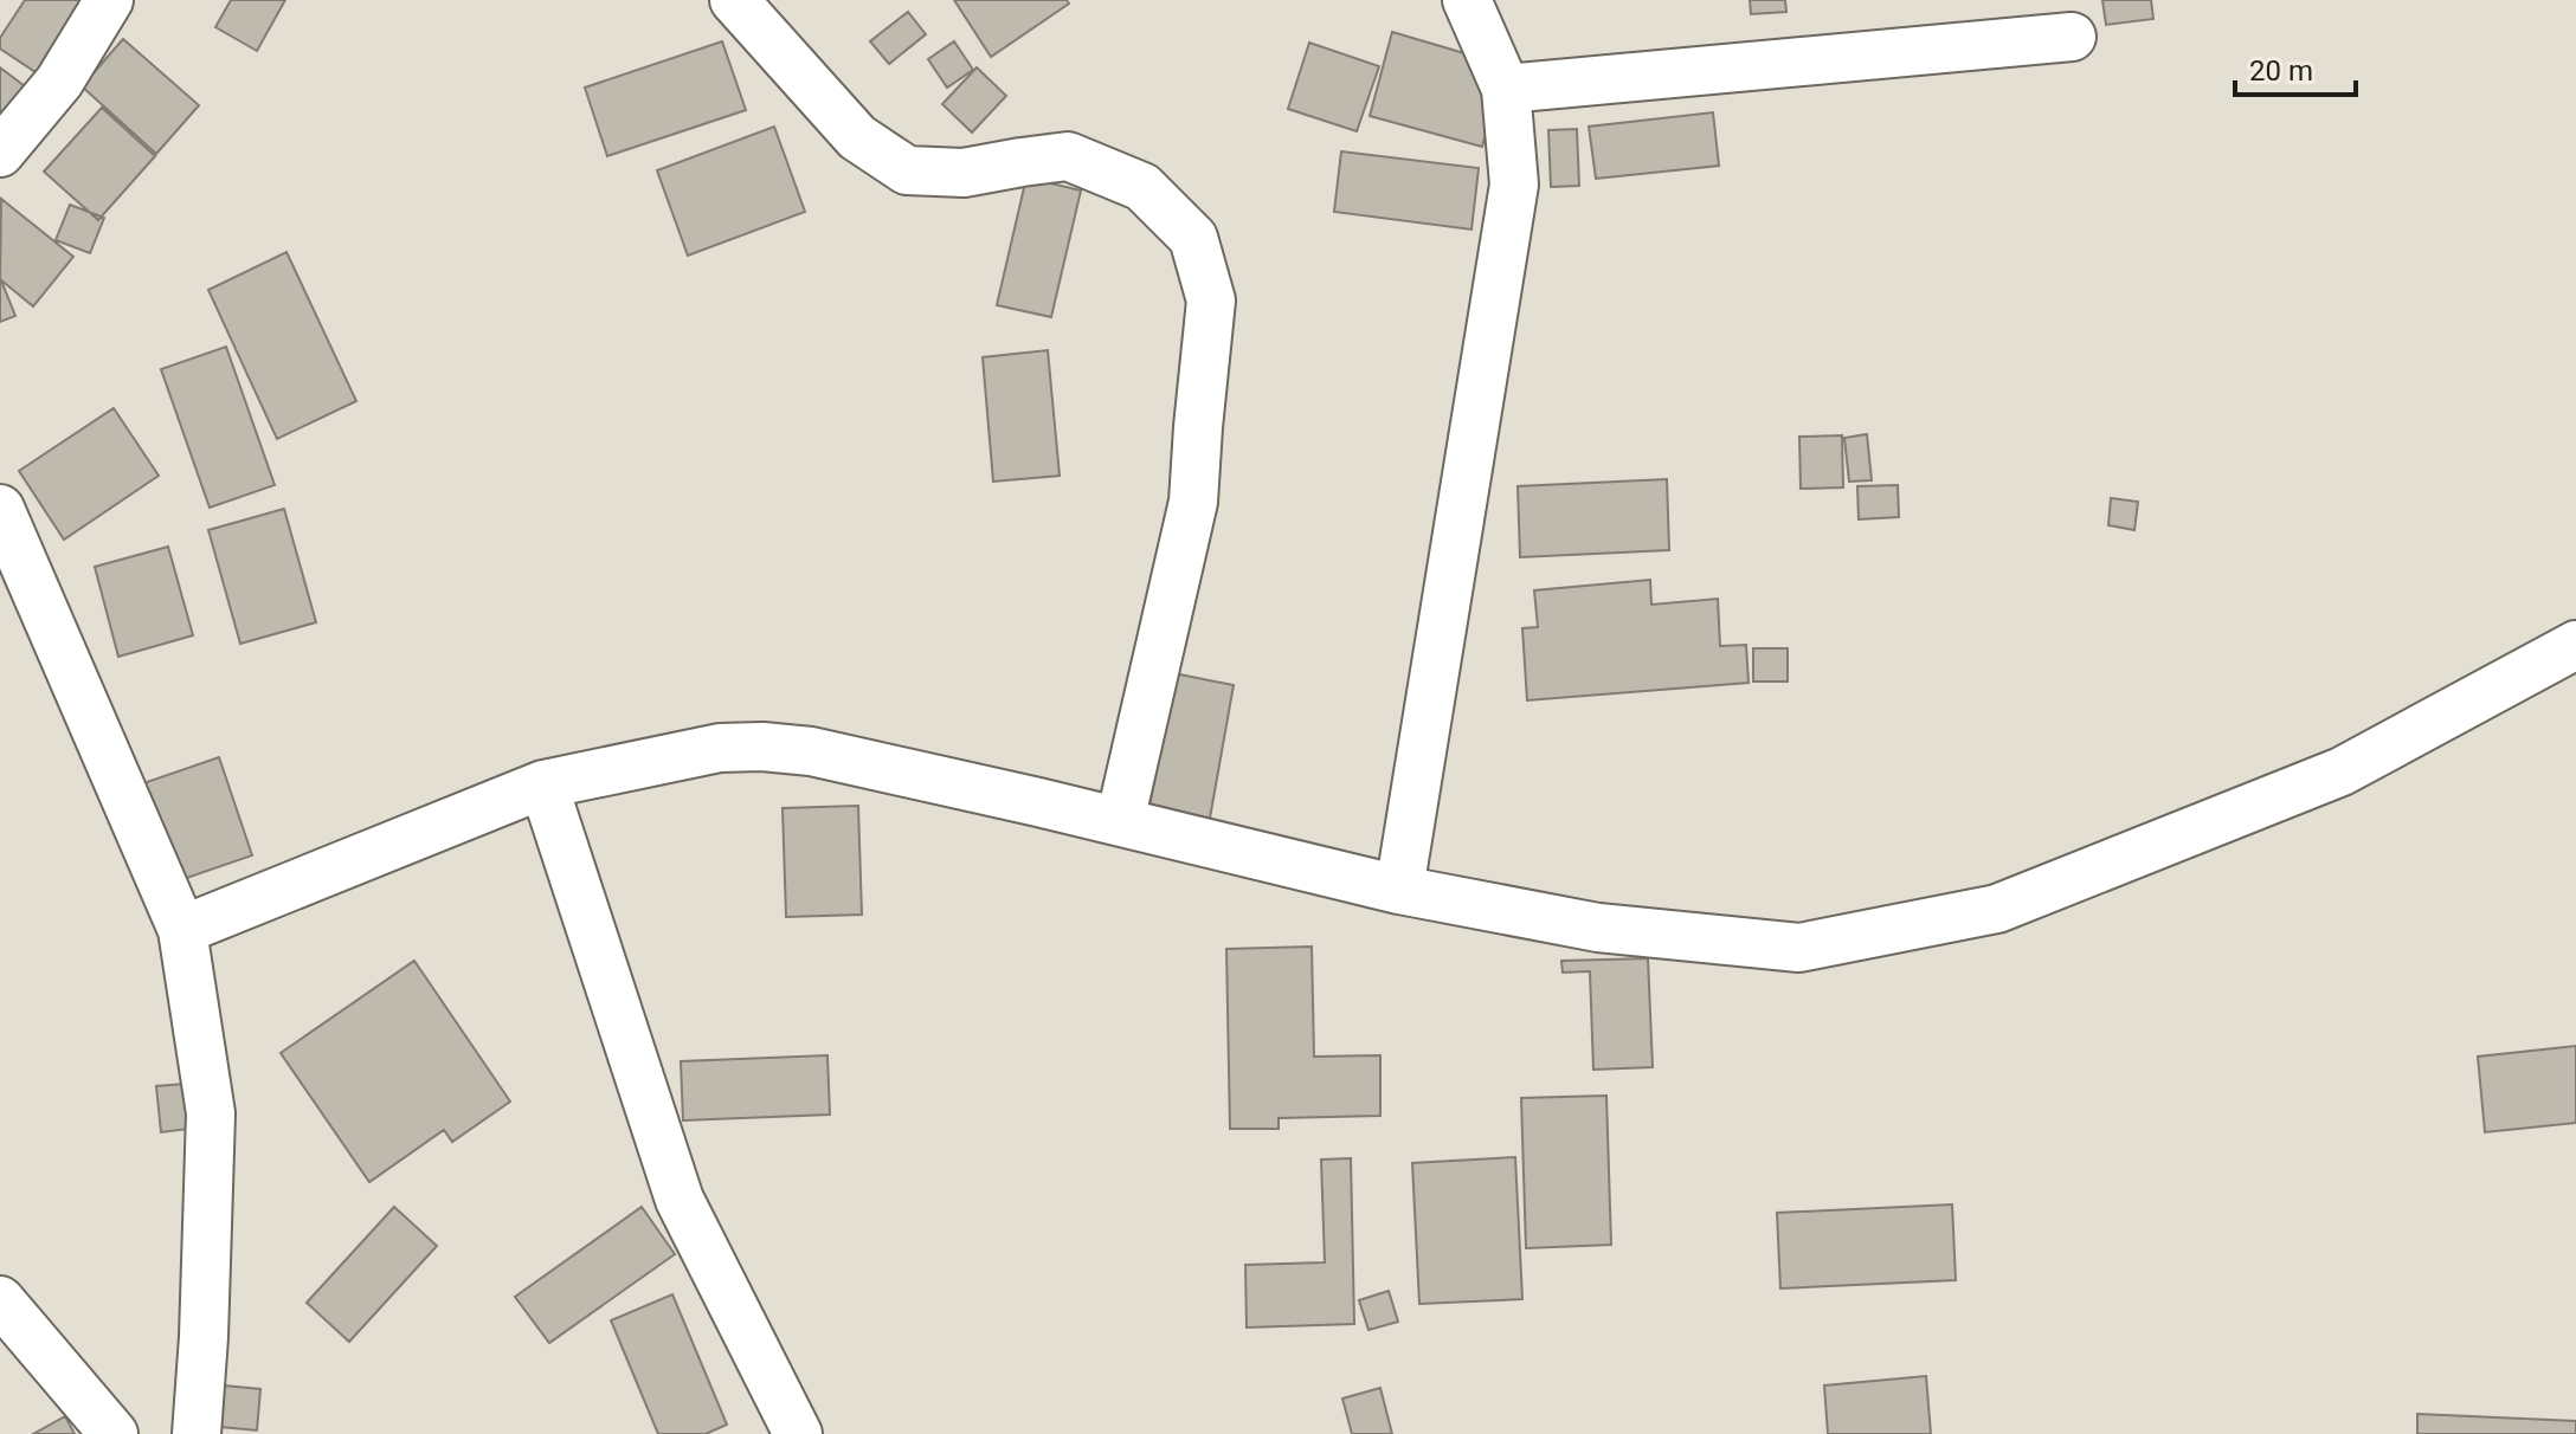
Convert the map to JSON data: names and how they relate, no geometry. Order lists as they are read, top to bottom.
{
  "scale_bar": "20 m"
}
